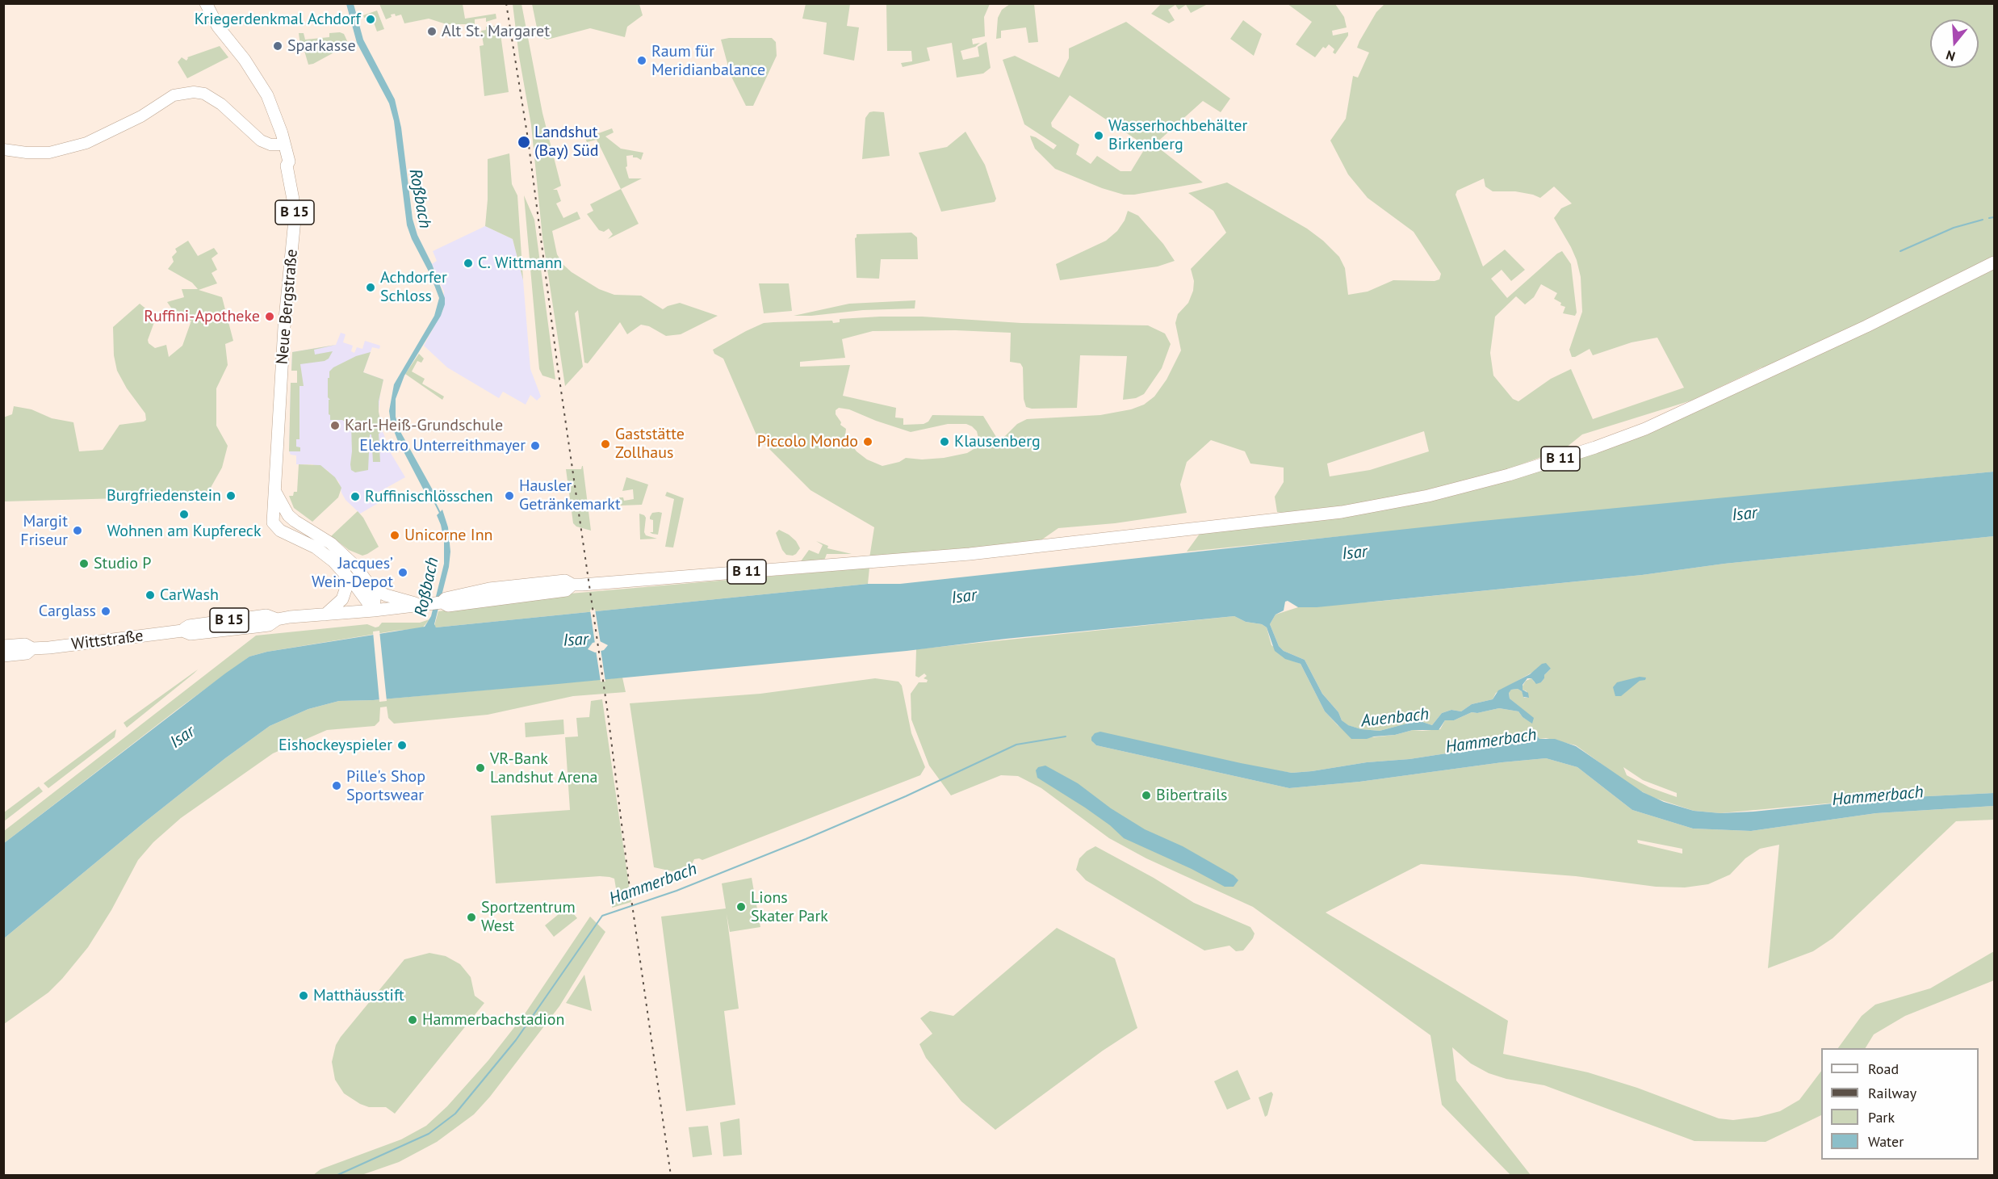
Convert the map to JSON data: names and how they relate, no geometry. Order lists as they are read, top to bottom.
{
  "streets": {
    "main road": [
      "B 15",
      "Neue Bergstraße",
      "B 11",
      "Wittstraße"
    ]
  },
  "crossings": [
    ["B 15", "Neue Bergstraße"],
    ["B 11", "Wittstraße"]
  ],
  "water": [
    "Roßbach",
    "Isar",
    "Auenbach",
    "Hammerbach"
  ],
  "places": [
    "Kriegerdenkmal Achdorf",
    "Alt St. Margaret",
    "Sparkasse",
    "Raum für Meridianbalance",
    "Wasserhochbehälter Birkenberg",
    "Landshut (Bay) Süd",
    "C. Wittmann",
    "Achdorfer Schloss",
    "Ruffini-Apotheke",
    "Karl-Heiß-Grundschule",
    "Piccolo Mondo",
    "Klausenberg",
    "Gaststätte Zollhaus",
    "Elektro Unterreithmayer",
    "Burgfriedenstein",
    "Hausler Getränkemarkt",
    "Ruffinischlösschen",
    "Wohnen am Kupfereck",
    "Margit Friseur",
    "Unicorne Inn",
    "Studio P",
    "Jacques’ Wein-Depot",
    "CarWash",
    "Carglass",
    "Eishockeyspieler",
    "VR-Bank Landshut Arena",
    "Pille's Shop Sportswear",
    "Bibertrails",
    "Lions Skater Park",
    "Sportzentrum West",
    "Matthäusstift",
    "Hammerbachstadion"
  ],
  "legend": [
    "Road",
    "Railway",
    "Park",
    "Water"
  ],
  "north": "bottom"
}
